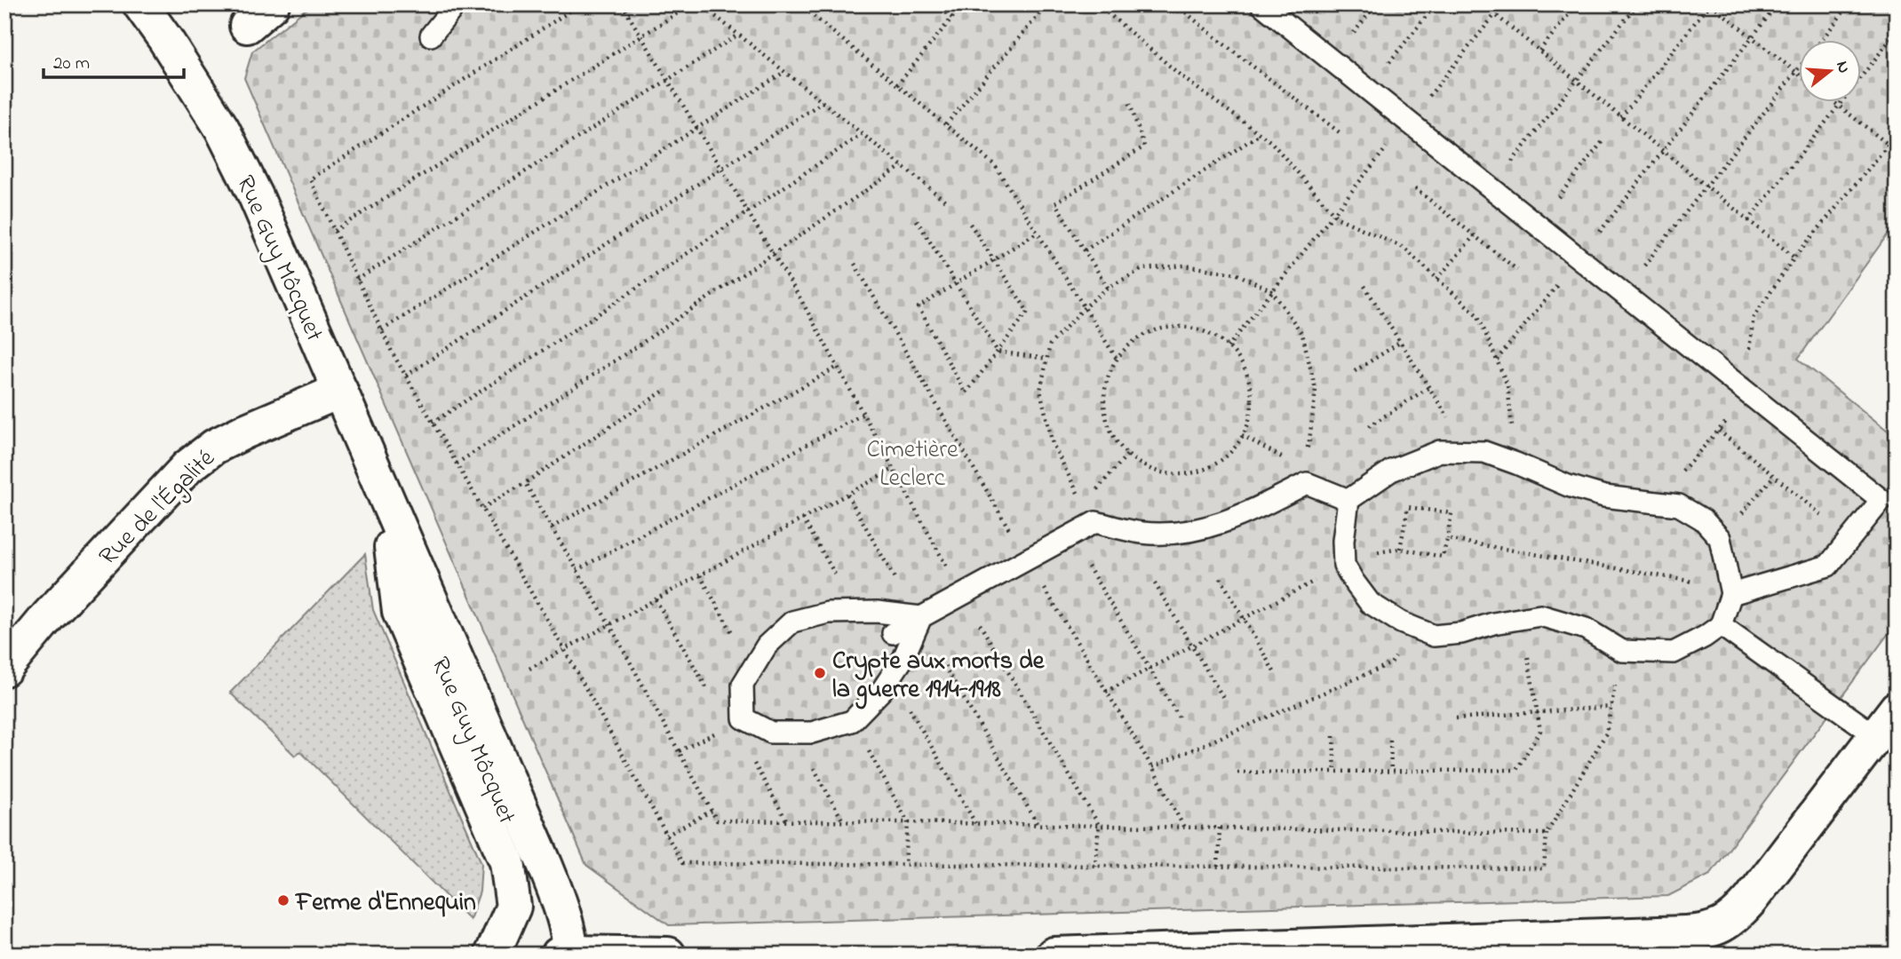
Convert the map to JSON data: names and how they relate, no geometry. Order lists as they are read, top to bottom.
{
  "streets": {
    "street": ["Rue Guy Môcquet", "Rue de l'Égalité"]
  },
  "crossings": [
    ["Rue Guy Môcquet", "Rue de l'Égalité"]
  ],
  "parks": ["Cimetière Leclerc"],
  "places": ["Crypte aux morts de la guerre 1914-1918", "Ferme d'Ennequin"],
  "scale_bar": "20 m",
  "north": "right"
}
